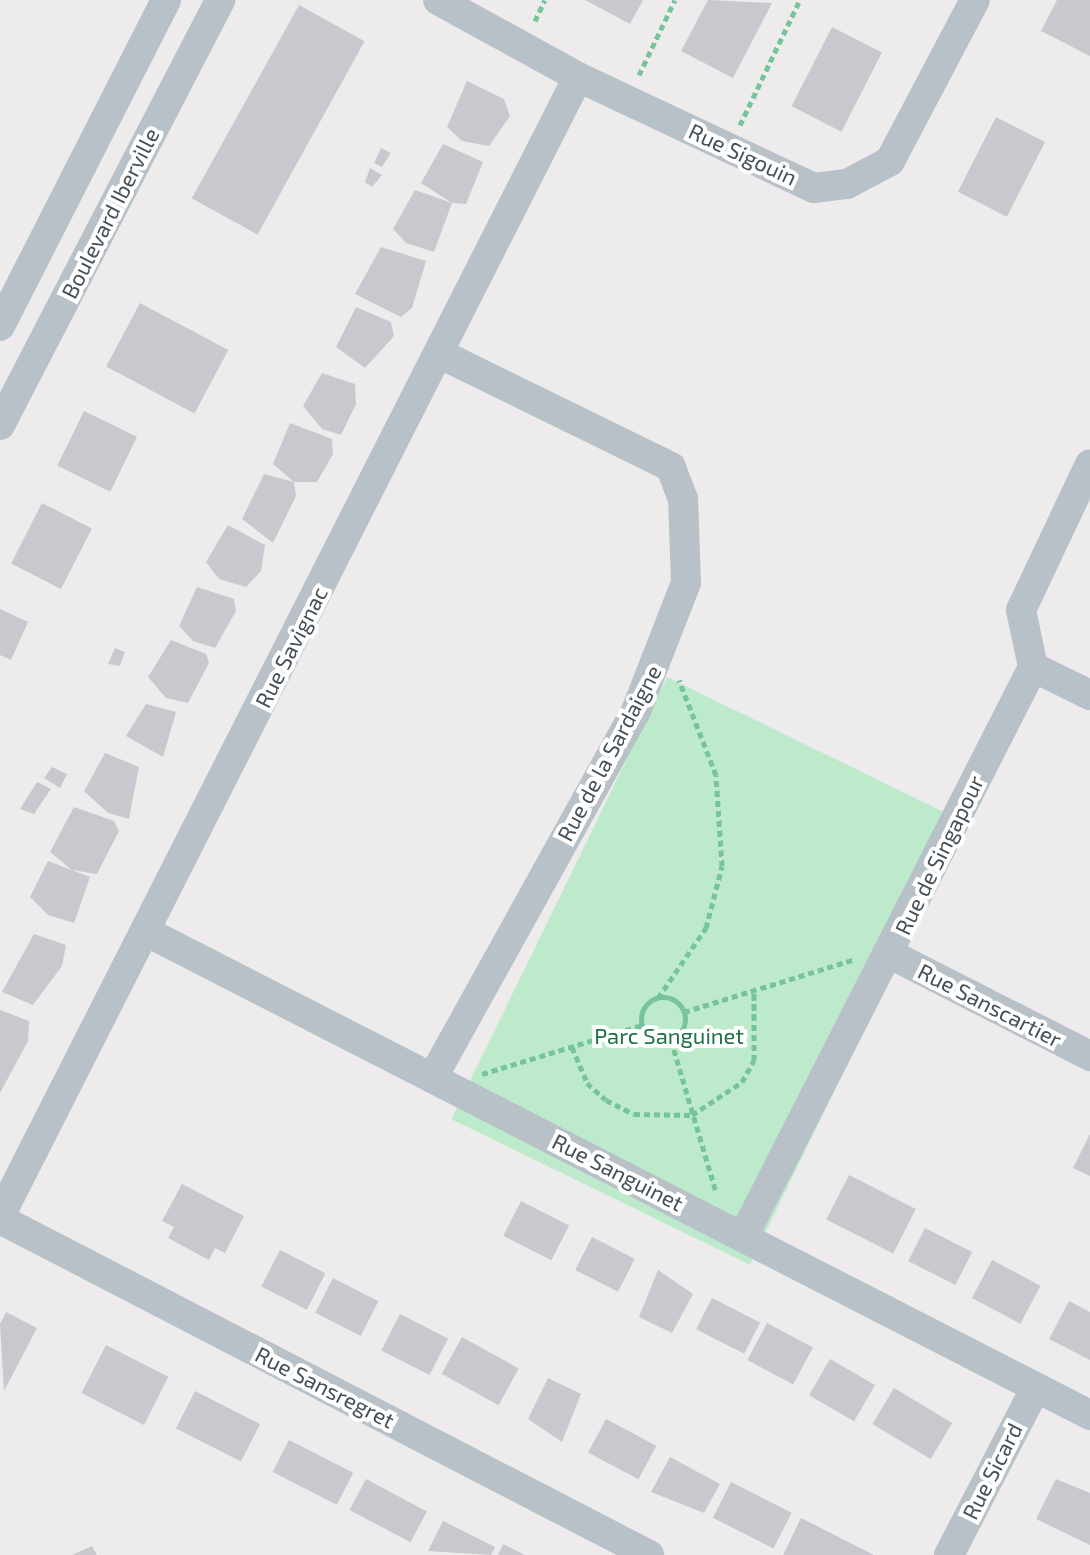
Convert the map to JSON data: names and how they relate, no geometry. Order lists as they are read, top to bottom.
{
  "streets": {
    "street": [
      "Rue Sigouin",
      "Boulevard Iberville",
      "Rue Savignac",
      "Rue de la Sardaigne",
      "Rue de Singapour",
      "Rue Sanscartier",
      "Rue Sanguinet",
      "Rue Sansregret",
      "Rue Sicard"
    ]
  },
  "crossings": [
    ["Rue Sigouin", "Rue Savignac"],
    ["Rue Savignac", "Rue de la Sardaigne"],
    ["Rue Savignac", "Rue Sanguinet"],
    ["Rue Savignac", "Rue Sansregret"],
    ["Rue de la Sardaigne", "Rue Sanguinet"],
    ["Rue de Singapour", "Rue Sanscartier"],
    ["Rue de Singapour", "Rue Sanguinet"],
    ["Rue Sanguinet", "Rue Sicard"]
  ],
  "parks": ["Parc Sanguinet"]
}
